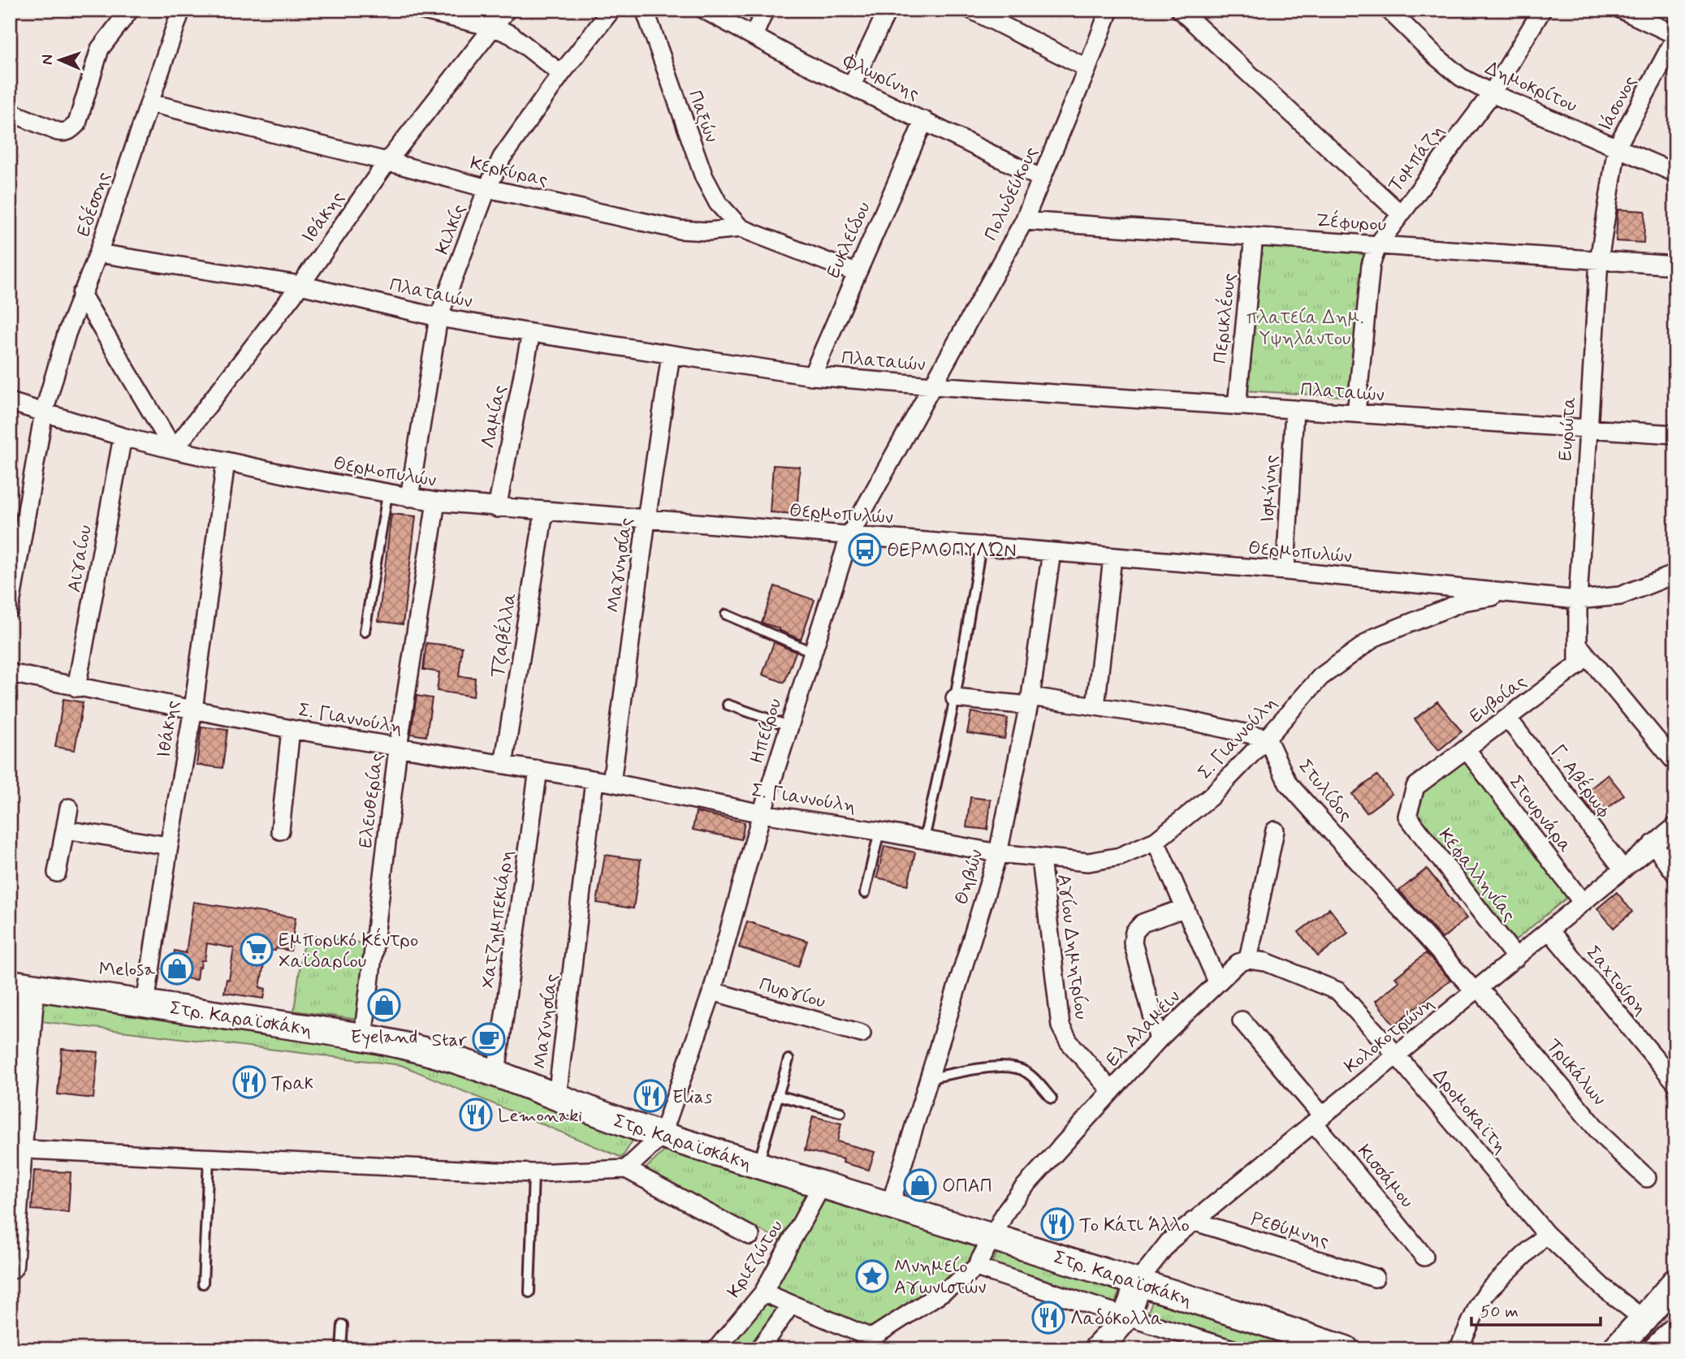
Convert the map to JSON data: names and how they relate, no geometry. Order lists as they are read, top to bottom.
{
  "streets": {
    "main road": ["Στρ. Καραϊσκάκη"],
    "street": [
      "Φλωρίνης",
      "Δημοκρίτου",
      "Ιάσονος",
      "Παξών",
      "Τομπάζη",
      "Κερκύρας",
      "Πολυδεύκους",
      "Εδέσσης",
      "Ιθάκης",
      "Ζέφυρου",
      "Κιλκίς",
      "Ευκλείδου",
      "Πλαταιών",
      "Περικλέους",
      "Λαμίας",
      "Ευρώτα",
      "Θερμοπυλών",
      "Ισμήνης",
      "Αιγαίου",
      "Μαγνησίας",
      "Τζαβέλλα",
      "Ευβοίας",
      "Σ. Γιαννούλη",
      "Ηπείρου",
      "Γ. Αβέρωφ",
      "Στυλίδος",
      "Ελευθερίας",
      "Στουρνάρα",
      "Κεφαλληνίας",
      "Θηβών",
      "Χατζημπεκιάρη",
      "Αγίου Δημητρίου",
      "Σαχτούρη",
      "Πυργίου",
      "Ελ Αλαμέιν",
      "Κολοκοτρώνη",
      "Τρικάλων",
      "Δρομοκαϊτη",
      "Κισσάμου",
      "Ρεθύμνης",
      "Κριεζώτου"
    ]
  },
  "crossings": [
    ["Φλωρίνης", "Πολυδεύκους"],
    ["Φλωρίνης", "Ευκλείδου"],
    ["Δημοκρίτου", "Ιάσονος"],
    ["Δημοκρίτου", "Τομπάζη"],
    ["Ιάσονος", "Ζέφυρου"],
    ["Ιάσονος", "Ευρώτα"],
    ["Παξών", "Κερκύρας"],
    ["Τομπάζη", "Ζέφυρου"],
    ["Τομπάζη", "Πλαταιών"],
    ["Κερκύρας", "Εδέσσης"],
    ["Κερκύρας", "Ιθάκης"],
    ["Κερκύρας", "Κιλκίς"],
    ["Κερκύρας", "Ευκλείδου"],
    ["Πολυδεύκους", "Ζέφυρου"],
    ["Πολυδεύκους", "Πλαταιών"],
    ["Πολυδεύκους", "Ηπείρου"],
    ["Εδέσσης", "Πλαταιών"],
    ["Εδέσσης", "Θερμοπυλών"],
    ["Ιθάκης", "Πλαταιών"],
    ["Ιθάκης", "Θερμοπυλών"],
    ["Ιθάκης", "Σ. Γιαννούλη"],
    ["Ιθάκης", "Στρ. Καραϊσκάκη"],
    ["Ζέφυρου", "Περικλέους"],
    ["Ζέφυρου", "Ευρώτα"],
    ["Κιλκίς", "Πλαταιών"],
    ["Κιλκίς", "Θερμοπυλών"],
    ["Ευκλείδου", "Πλαταιών"],
    ["Πλαταιών", "Περικλέους"],
    ["Πλαταιών", "Λαμίας"],
    ["Πλαταιών", "Ευρώτα"],
    ["Πλαταιών", "Ισμήνης"],
    ["Πλαταιών", "Μαγνησίας"],
    ["Πλαταιών", "Ηπείρου"],
    ["Λαμίας", "Θερμοπυλών"],
    ["Ευρώτα", "Θερμοπυλών"],
    ["Ευρώτα", "Ευβοίας"],
    ["Θερμοπυλών", "Ισμήνης"],
    ["Θερμοπυλών", "Αιγαίου"],
    ["Θερμοπυλών", "Μαγνησίας"],
    ["Θερμοπυλών", "Τζαβέλλα"],
    ["Θερμοπυλών", "Ευβοίας"],
    ["Θερμοπυλών", "Σ. Γιαννούλη"],
    ["Θερμοπυλών", "Ηπείρου"],
    ["Θερμοπυλών", "Ελευθερίας"],
    ["Θερμοπυλών", "Θηβών"],
    ["Αιγαίου", "Σ. Γιαννούλη"],
    ["Μαγνησίας", "Σ. Γιαννούλη"],
    ["Μαγνησίας", "Στρ. Καραϊσκάκη"],
    ["Τζαβέλλα", "Σ. Γιαννούλη"],
    ["Ευβοίας", "Γ. Αβέρωφ"],
    ["Ευβοίας", "Στουρνάρα"],
    ["Ευβοίας", "Κεφαλληνίας"],
    ["Σ. Γιαννούλη", "Ηπείρου"],
    ["Σ. Γιαννούλη", "Στυλίδος"],
    ["Σ. Γιαννούλη", "Ελευθερίας"],
    ["Σ. Γιαννούλη", "Θηβών"],
    ["Σ. Γιαννούλη", "Χατζημπεκιάρη"],
    ["Σ. Γιαννούλη", "Αγίου Δημητρίου"],
    ["Ηπείρου", "Πυργίου"],
    ["Ηπείρου", "Στρ. Καραϊσκάκη"],
    ["Γ. Αβέρωφ", "Κολοκοτρώνη"],
    ["Στυλίδος", "Κολοκοτρώνη"],
    ["Στυλίδος", "Τρικάλων"],
    ["Ελευθερίας", "Στρ. Καραϊσκάκη"],
    ["Στουρνάρα", "Κολοκοτρώνη"],
    ["Κεφαλληνίας", "Κολοκοτρώνη"],
    ["Θηβών", "Στρ. Καραϊσκάκη"],
    ["Χατζημπεκιάρη", "Στρ. Καραϊσκάκη"],
    ["Αγίου Δημητρίου", "Ελ Αλαμέιν"],
    ["Σαχτούρη", "Κολοκοτρώνη"],
    ["Στρ. Καραϊσκάκη", "Ελ Αλαμέιν"],
    ["Στρ. Καραϊσκάκη", "Κολοκοτρώνη"],
    ["Στρ. Καραϊσκάκη", "Κριεζώτου"],
    ["Ελ Αλαμέιν", "Δρομοκαϊτη"],
    ["Κολοκοτρώνη", "Τρικάλων"],
    ["Κολοκοτρώνη", "Δρομοκαϊτη"],
    ["Κολοκοτρώνη", "Κισσάμου"],
    ["Κολοκοτρώνη", "Ρεθύμνης"]
  ],
  "parks": ["πλατεία Δημ. Υψηλάντου"],
  "places": {
    "bus stop": ["ΘΕΡΜΟΠΥΛΏΝ"],
    "supermarket": ["Εμπορικό Κέντρο Χαϊδαρίου"],
    "shop": ["Melosa", "Eyeland", "ΟΠΑΠ"],
    "cafe": ["Star"],
    "restaurant": [
      "Τρακ",
      "Elias",
      "Lemonaki",
      "Το Κάτι Άλλο",
      "Λαδόκολλα"
    ],
    "place": ["Μνημείο Αγωνιστών"]
  },
  "scale_bar": "50 m",
  "north": "left"
}
